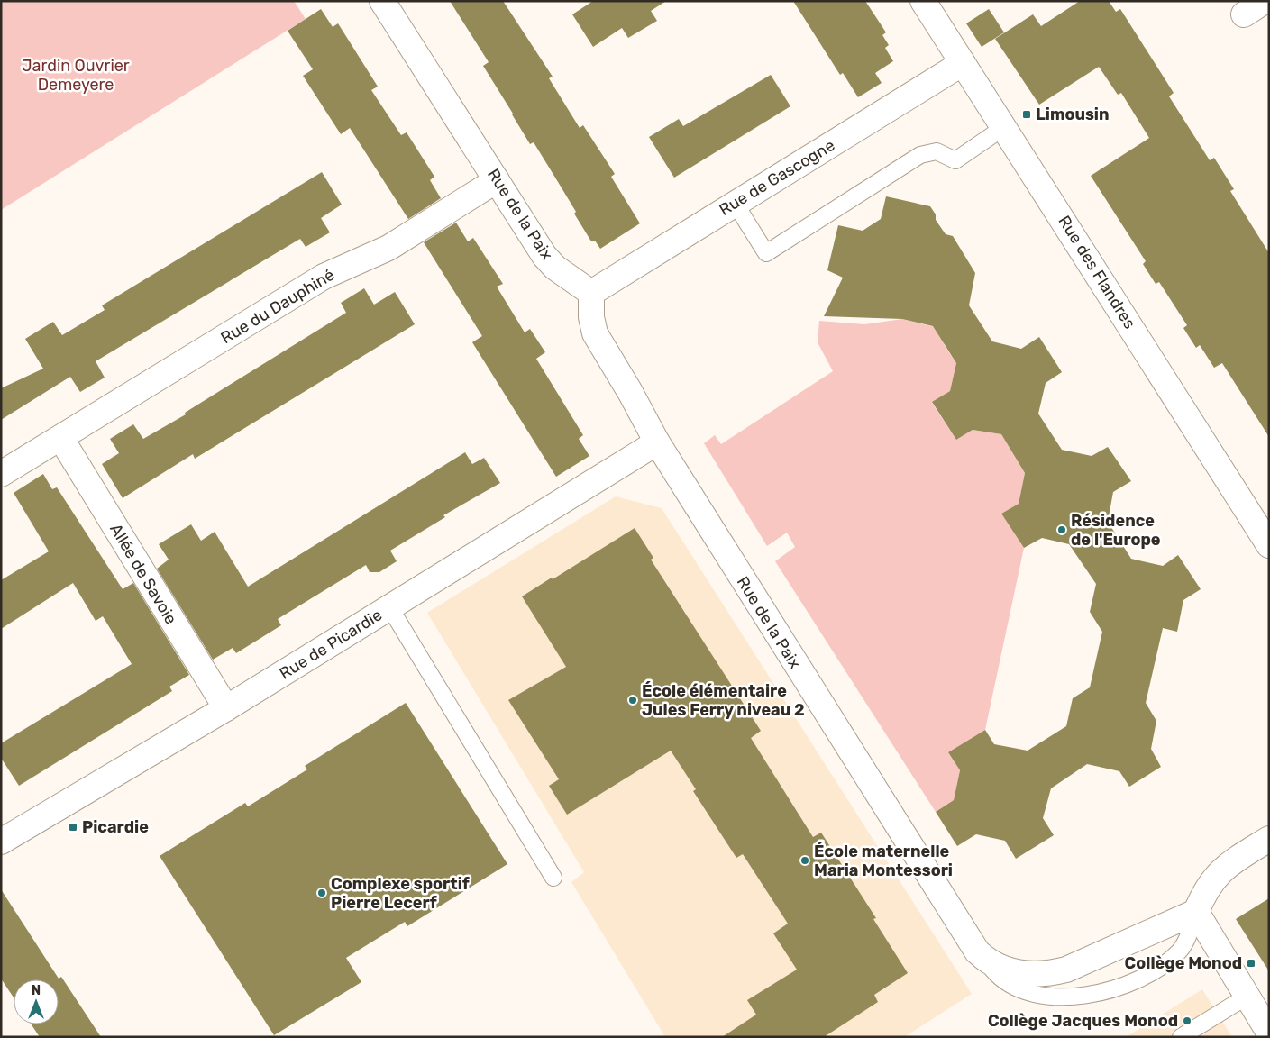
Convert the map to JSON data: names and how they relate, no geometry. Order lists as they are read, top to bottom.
{
  "streets": {
    "street": [
      "Rue de Gascogne",
      "Rue de la Paix",
      "Rue des Flandres",
      "Rue du Dauphiné",
      "Allée de Savoie",
      "Rue de Picardie"
    ]
  },
  "crossings": [
    ["Rue de Gascogne", "Rue de la Paix"],
    ["Rue de Gascogne", "Rue des Flandres"],
    ["Rue de la Paix", "Rue du Dauphiné"],
    ["Rue de la Paix", "Rue de Picardie"],
    ["Rue du Dauphiné", "Allée de Savoie"],
    ["Allée de Savoie", "Rue de Picardie"]
  ],
  "parks": ["Jardin Ouvrier Demeyere"],
  "places": {
    "transit": ["Limousin", "Picardie", "Collège Monod"],
    "other": [
      "Résidence de l'Europe",
      "École élémentaire Jules Ferry niveau 2",
      "École maternelle Maria Montessori",
      "Complexe sportif Pierre Lecerf",
      "Collège Jacques Monod"
    ]
  },
  "north": "top"
}
